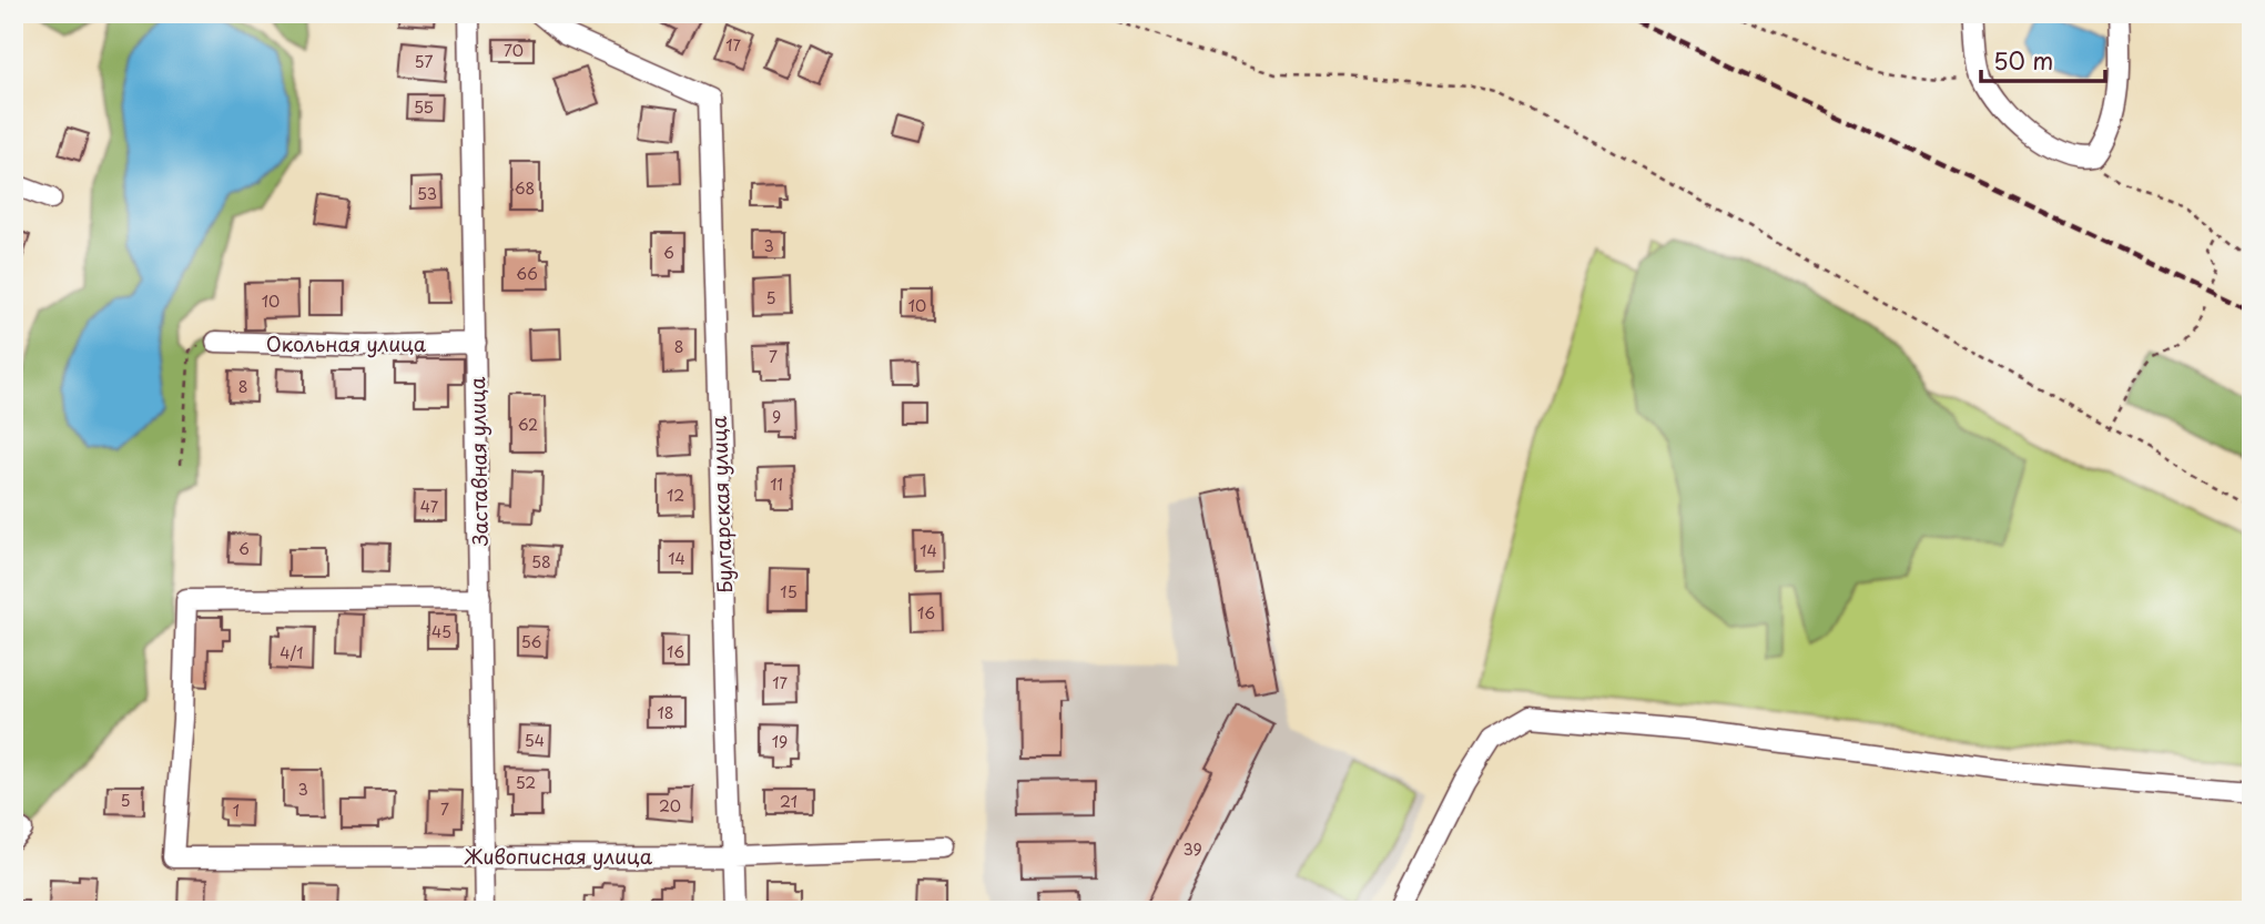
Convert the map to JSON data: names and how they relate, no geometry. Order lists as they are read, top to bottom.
{
  "streets": {
    "street": [
      "Окольная улица",
      "Заставная улица",
      "Булгарская улица",
      "Живописная улица"
    ]
  },
  "crossings": [
    ["Окольная улица", "Заставная улица"],
    ["Заставная улица", "Живописная улица"],
    ["Булгарская улица", "Живописная улица"]
  ],
  "house_numbers": [
    "17",
    "70",
    "57",
    "55",
    "68",
    "53",
    "3",
    "6",
    "66",
    "5",
    "10",
    "10",
    "8",
    "7",
    "8",
    "9",
    "62",
    "11",
    "12",
    "47",
    "6",
    "14",
    "14",
    "58",
    "15",
    "16",
    "45",
    "56",
    "16",
    "4/1",
    "17",
    "18",
    "54",
    "19",
    "52",
    "3",
    "5",
    "21",
    "20",
    "7",
    "1",
    "39"
  ],
  "scale_bar": "50 m"
}
